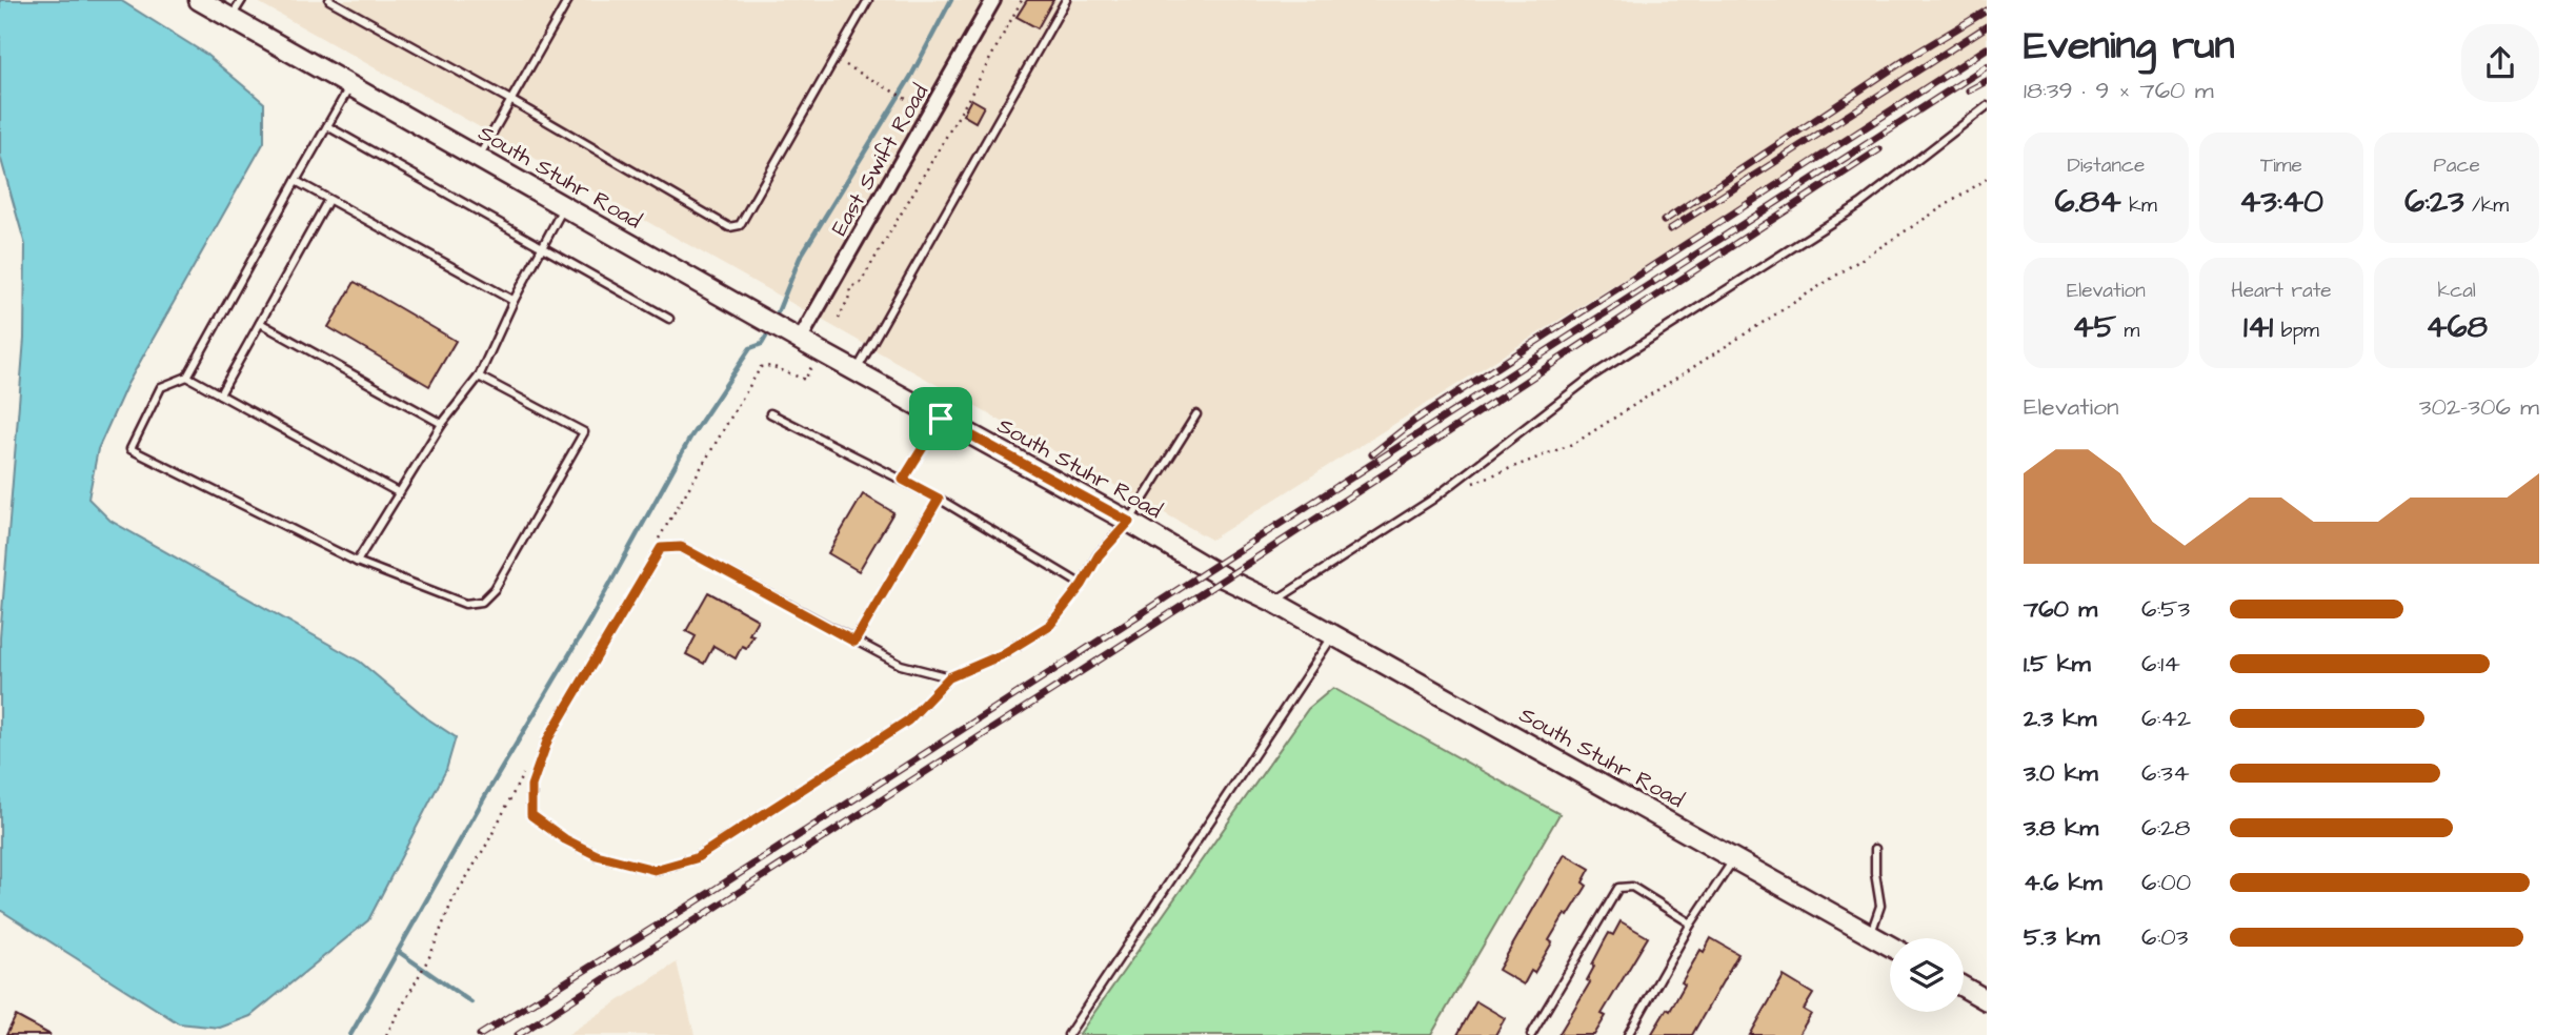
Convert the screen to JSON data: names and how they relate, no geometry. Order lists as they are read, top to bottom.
{
  "streets": {
    "main road": ["South Stuhr Road"],
    "street": ["East Swift Road"]
  },
  "crossings": [
    ["East Swift Road", "South Stuhr Road"]
  ],
  "page": {
    "heading": ["Evening run", "18:39 · 9 × 760 m"],
    "stats": [
      ["Distance", "6.84 km"],
      ["Time", "43:40"],
      ["Pace", "6:23 /km"],
      ["Elevation", "45 m"],
      ["Heart rate", "141 bpm"],
      ["kcal", "468"]
    ],
    "chart": ["Elevation", "302–306 m"],
    "list": [
      {
        "name": "760 m",
        "note": "6:53"
      },
      {
        "name": "1.5 km",
        "note": "6:14"
      },
      {
        "name": "2.3 km",
        "note": "6:42"
      },
      {
        "name": "3.0 km",
        "note": "6:34"
      },
      {
        "name": "3.8 km",
        "note": "6:28"
      },
      {
        "name": "4.6 km",
        "note": "6:00"
      },
      {
        "name": "5.3 km",
        "note": "6:03"
      }
    ]
  }
}
